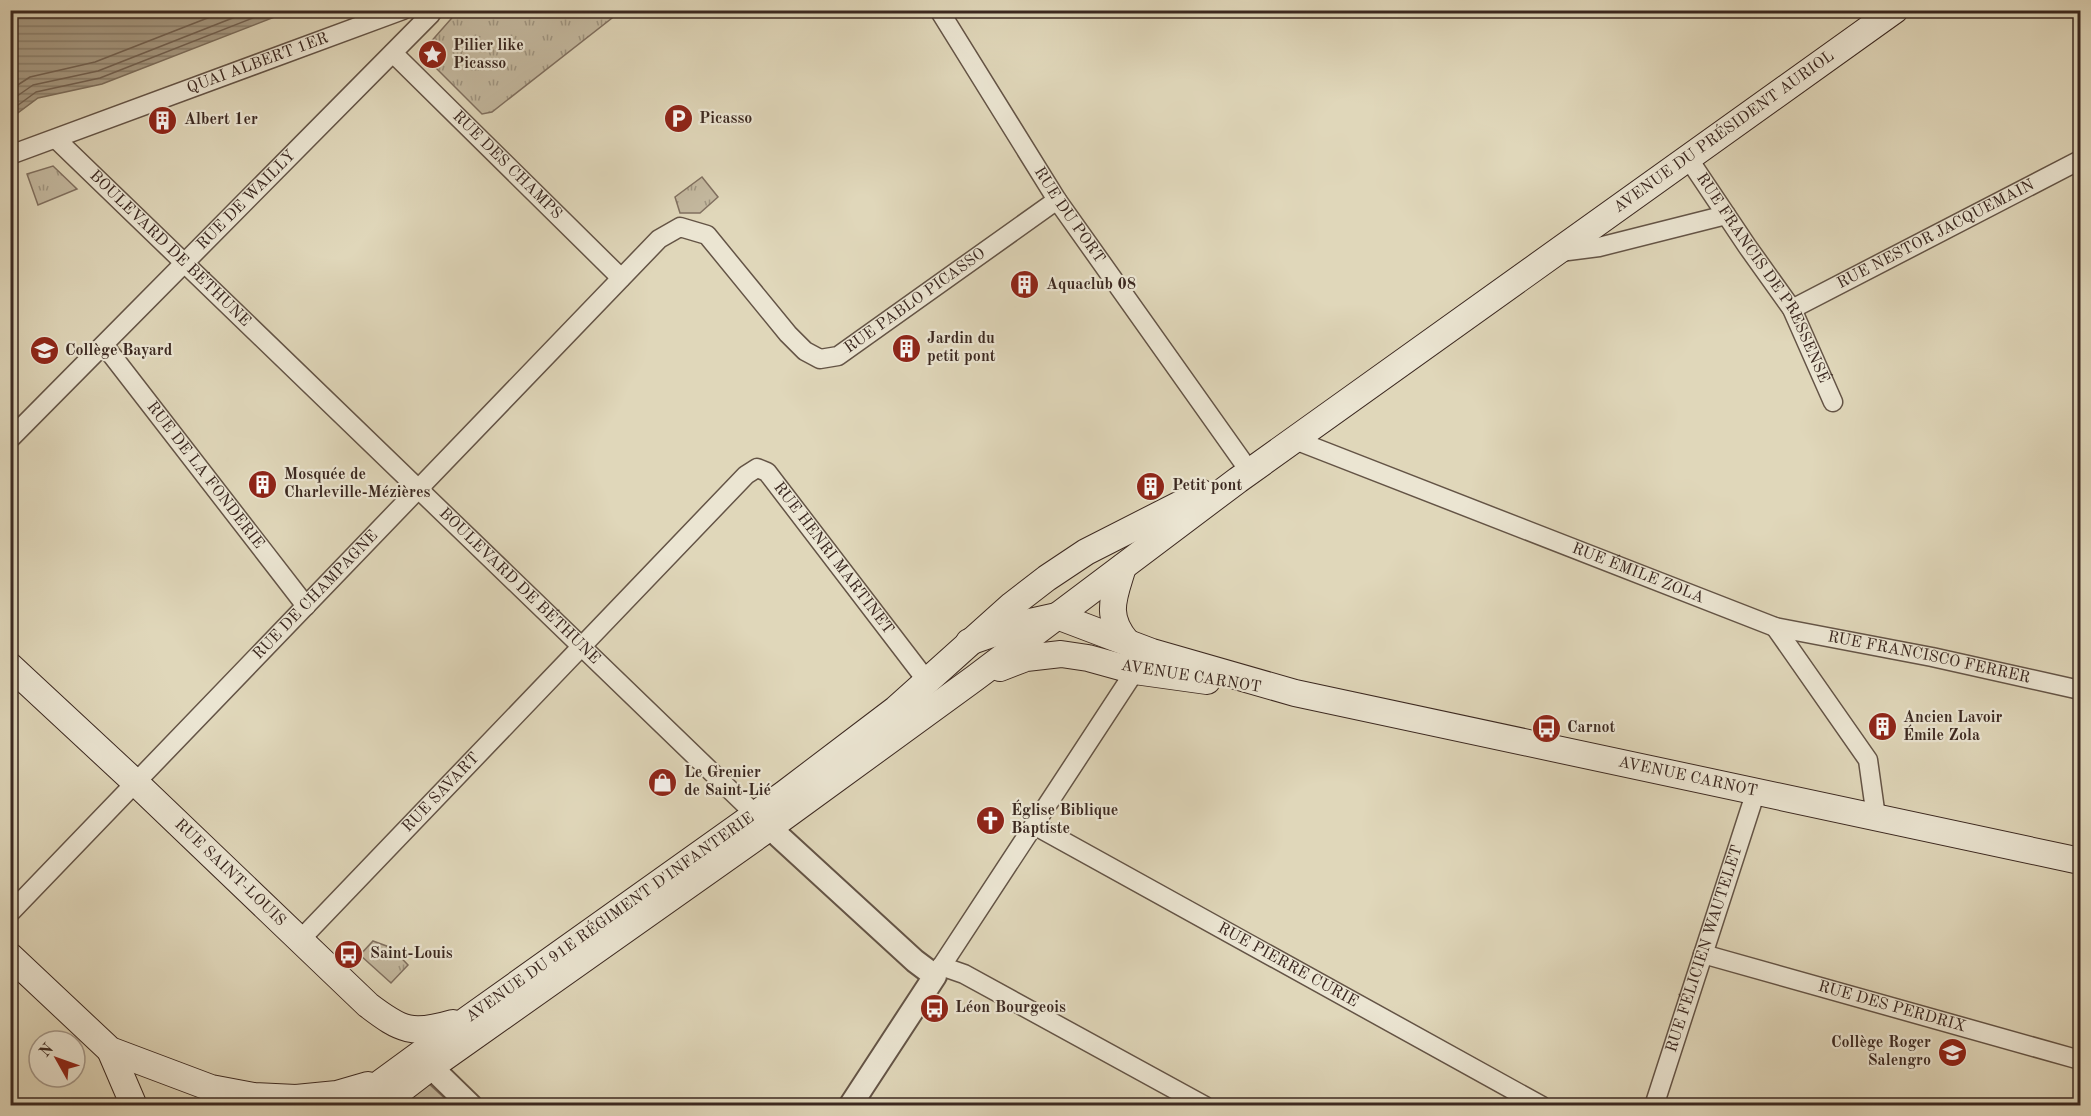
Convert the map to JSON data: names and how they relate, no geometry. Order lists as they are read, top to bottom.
{
  "streets": {
    "main road": [
      "AVENUE DU PRÉSIDENT AURIOL",
      "AVENUE CARNOT",
      "RUE SAINT-LOUIS",
      "AVENUE DU 91E RÉGIMENT D'INFANTERIE"
    ],
    "street": [
      "QUAI ALBERT 1ER",
      "RUE DES CHAMPS",
      "RUE DE WAILLY",
      "RUE DU PORT",
      "RUE NESTOR JACQUEMAIN",
      "BOULEVARD DE BÉTHUNE",
      "RUE FRANCIS DE PRESSENSÉ",
      "RUE PABLO PICASSO",
      "RUE DE LA FONDERIE",
      "RUE HENRI MARTINET",
      "RUE ÉMILE ZOLA",
      "RUE DE CHAMPAGNE",
      "RUE FRANCISCO FERRER",
      "RUE SAVART",
      "RUE FÉLICIEN WAUTELET",
      "RUE PIERRE CURIE",
      "RUE DES PERDRIX"
    ]
  },
  "crossings": [
    ["QUAI ALBERT 1ER", "BOULEVARD DE BÉTHUNE"],
    ["AVENUE DU PRÉSIDENT AURIOL", "RUE DU PORT"],
    ["AVENUE DU PRÉSIDENT AURIOL", "RUE FRANCIS DE PRESSENSÉ"],
    ["AVENUE DU PRÉSIDENT AURIOL", "RUE ÉMILE ZOLA"],
    ["AVENUE DU PRÉSIDENT AURIOL", "AVENUE CARNOT"],
    ["AVENUE DU PRÉSIDENT AURIOL", "AVENUE DU 91E RÉGIMENT D'INFANTERIE"],
    ["RUE DES CHAMPS", "RUE DE WAILLY"],
    ["RUE DES CHAMPS", "RUE PABLO PICASSO"],
    ["RUE DES CHAMPS", "RUE DE CHAMPAGNE"],
    ["RUE DE WAILLY", "BOULEVARD DE BÉTHUNE"],
    ["RUE DE WAILLY", "RUE DE LA FONDERIE"],
    ["RUE DU PORT", "RUE PABLO PICASSO"],
    ["RUE NESTOR JACQUEMAIN", "RUE FRANCIS DE PRESSENSÉ"],
    ["BOULEVARD DE BÉTHUNE", "RUE HENRI MARTINET"],
    ["BOULEVARD DE BÉTHUNE", "RUE DE CHAMPAGNE"],
    ["BOULEVARD DE BÉTHUNE", "RUE SAVART"],
    ["BOULEVARD DE BÉTHUNE", "AVENUE DU 91E RÉGIMENT D'INFANTERIE"],
    ["RUE PABLO PICASSO", "RUE DE CHAMPAGNE"],
    ["RUE DE LA FONDERIE", "RUE DE CHAMPAGNE"],
    ["RUE HENRI MARTINET", "RUE SAVART"],
    ["RUE HENRI MARTINET", "AVENUE DU 91E RÉGIMENT D'INFANTERIE"],
    ["RUE ÉMILE ZOLA", "RUE FRANCISCO FERRER"],
    ["RUE DE CHAMPAGNE", "RUE SAINT-LOUIS"],
    ["AVENUE CARNOT", "AVENUE DU 91E RÉGIMENT D'INFANTERIE"],
    ["AVENUE CARNOT", "RUE FÉLICIEN WAUTELET"],
    ["RUE SAVART", "RUE SAINT-LOUIS"],
    ["RUE SAINT-LOUIS", "AVENUE DU 91E RÉGIMENT D'INFANTERIE"],
    ["RUE FÉLICIEN WAUTELET", "RUE DES PERDRIX"]
  ],
  "places": {
    "place": ["Pilier like Picasso"],
    "parking": ["Picasso"],
    "building": [
      "Albert 1er",
      "Aquaclub 08",
      "Jardin du petit pont",
      "Mosquée de Charleville-Mézières",
      "Petit pont",
      "Ancien Lavoir Émile Zola"
    ],
    "school or university": ["Collège Bayard", "Collège Roger Salengro"],
    "bus stop": ["Carnot", "Saint-Louis", "Léon Bourgeois"],
    "shop": ["Le Grenier de Saint-Lié"],
    "church": ["Église Biblique Baptiste"]
  },
  "north": "top left"
}
